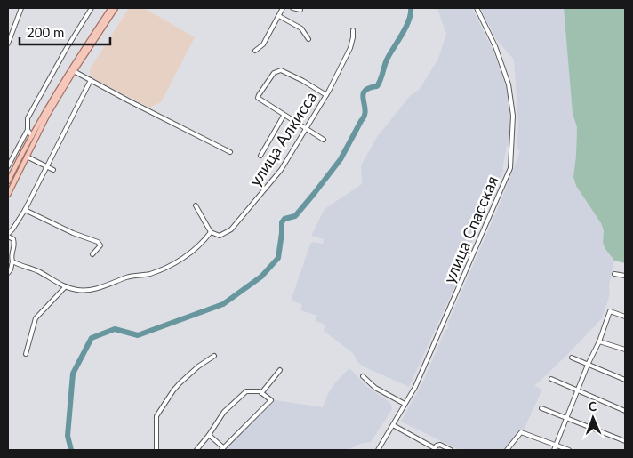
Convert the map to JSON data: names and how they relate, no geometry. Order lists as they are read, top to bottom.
{
  "streets": {
    "street": ["улица Алкисса", "улица Спасская"]
  },
  "scale_bar": "200 m",
  "north": "top"
}
